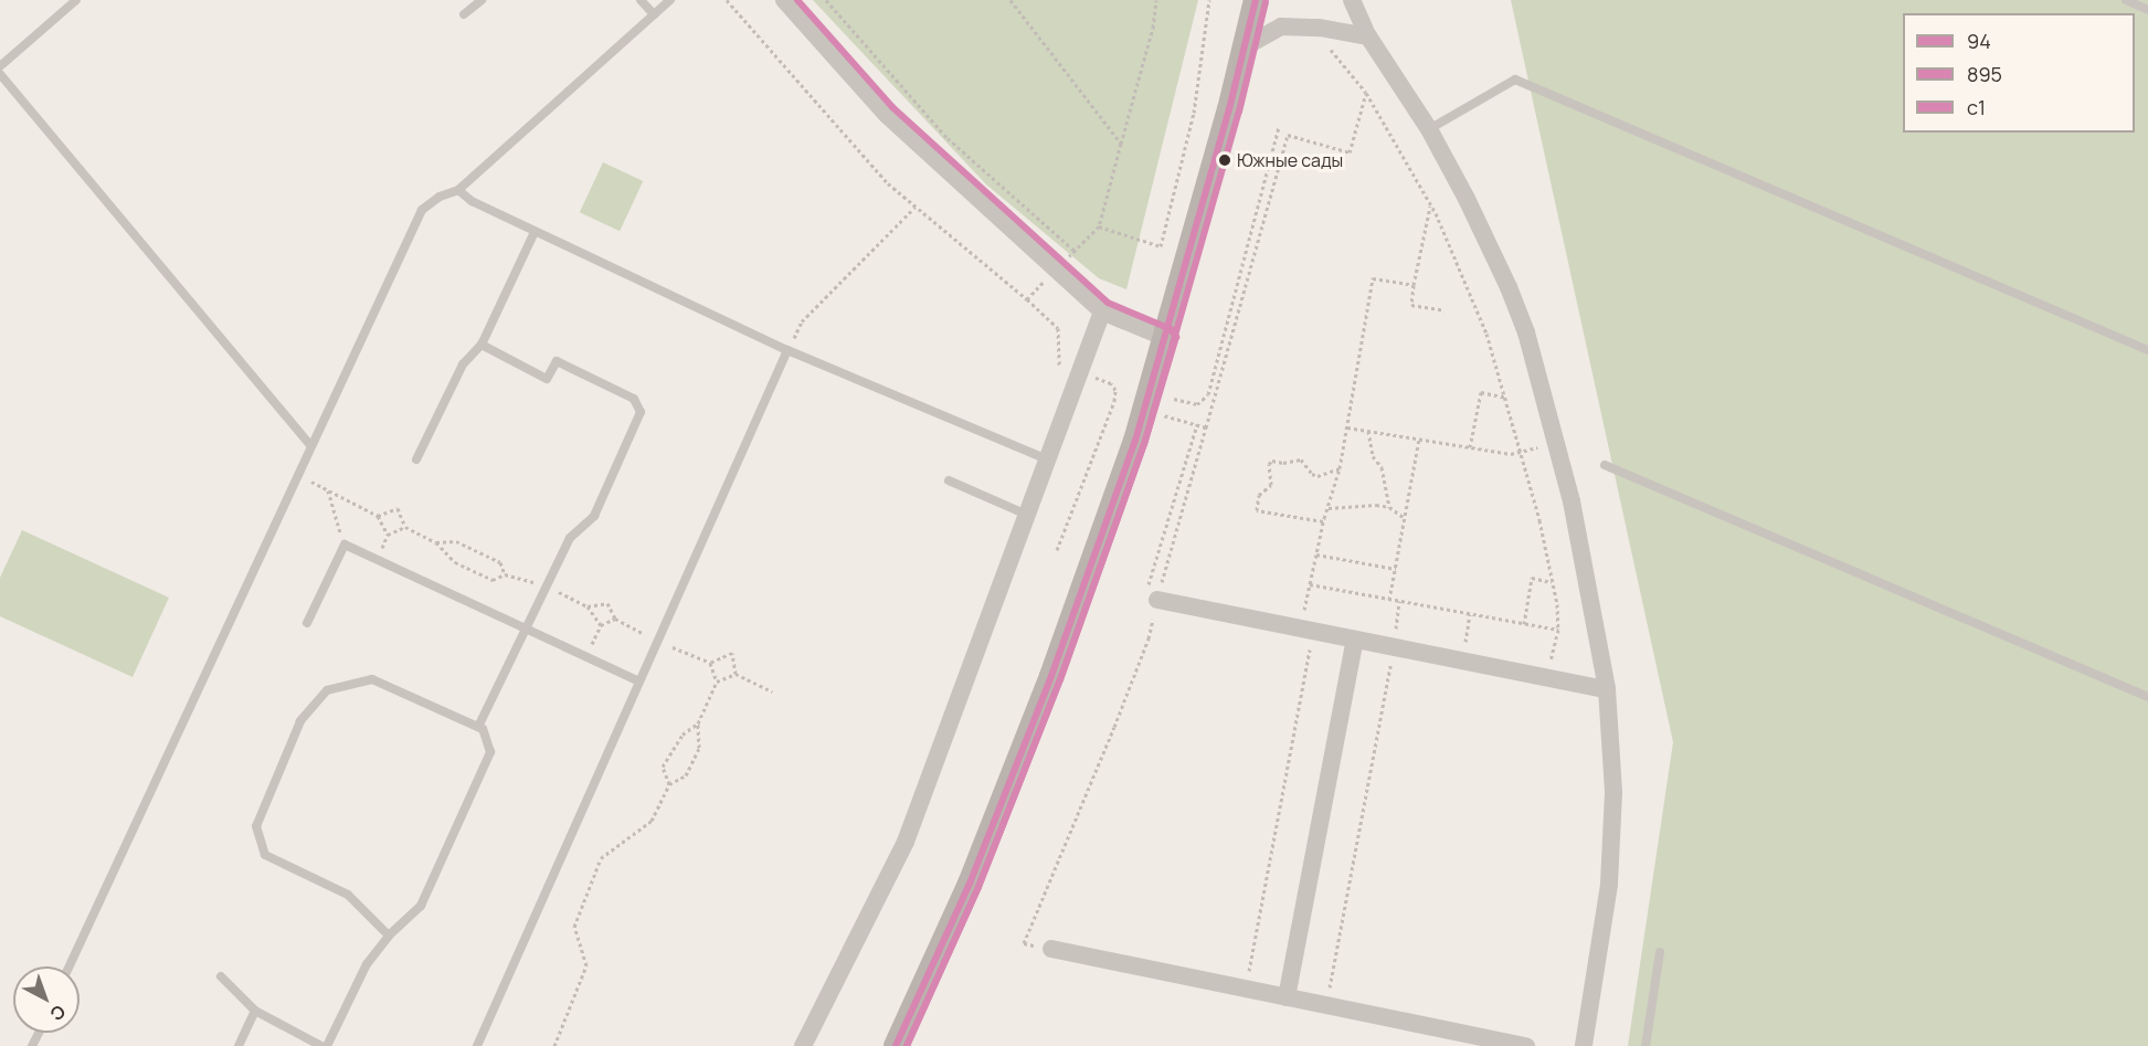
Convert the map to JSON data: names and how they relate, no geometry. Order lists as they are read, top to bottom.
{
  "places": ["Южные сады"],
  "lines": ["transit line 94", "transit line с1", "transit line 895"],
  "legend": ["94", "895", "с1"],
  "north": "bottom right"
}
